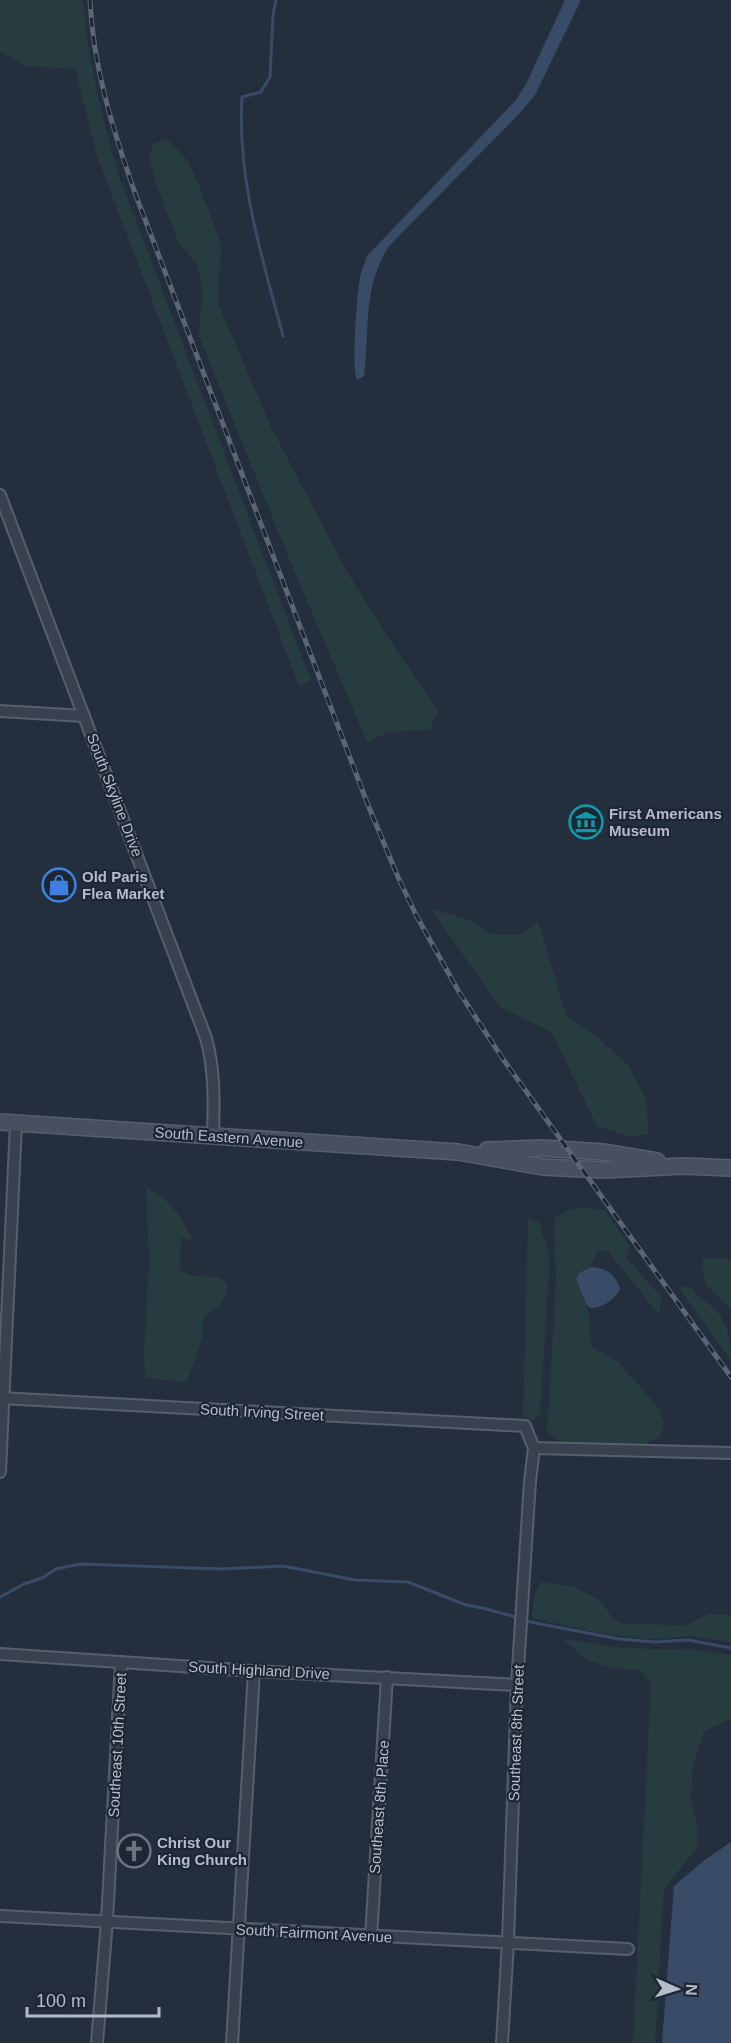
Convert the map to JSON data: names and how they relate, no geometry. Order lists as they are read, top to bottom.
{
  "streets": {
    "main road": ["South Eastern Avenue"],
    "street": [
      "South Skyline Drive",
      "South Irving Street",
      "South Highland Drive",
      "Southeast 8th Street",
      "Southeast 10th Street",
      "Southeast 8th Place",
      "South Fairmont Avenue"
    ]
  },
  "crossings": [
    ["South Skyline Drive", "South Eastern Avenue"],
    ["South Irving Street", "Southeast 8th Street"],
    ["South Highland Drive", "Southeast 8th Street"],
    ["South Highland Drive", "Southeast 10th Street"],
    ["South Highland Drive", "Southeast 8th Place"],
    ["Southeast 8th Street", "South Fairmont Avenue"],
    ["Southeast 10th Street", "South Fairmont Avenue"],
    ["Southeast 8th Place", "South Fairmont Avenue"]
  ],
  "places": {
    "museum": ["First Americans Museum"],
    "shop": ["Old Paris Flea Market"],
    "church": ["Christ Our King Church"]
  },
  "scale_bar": "100 m",
  "north": "right"
}
